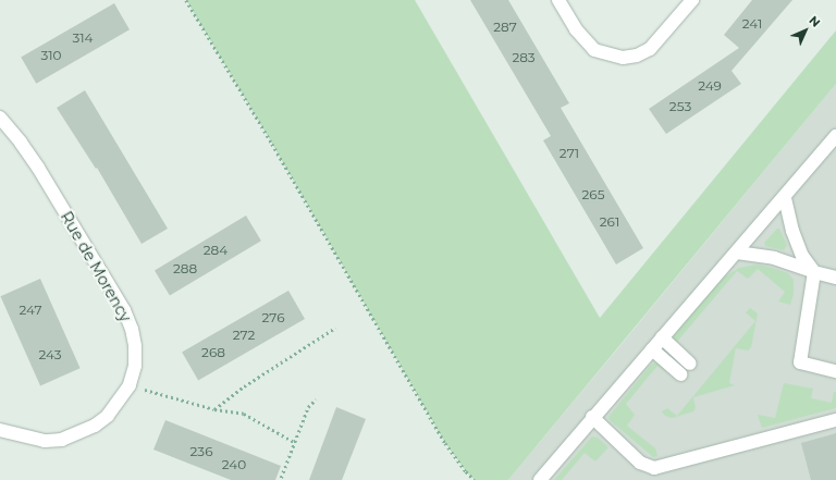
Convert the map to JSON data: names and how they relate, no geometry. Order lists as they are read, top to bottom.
{
  "streets": {
    "street": ["Rue de Morency"]
  },
  "house_numbers": [
    "241",
    "287",
    "314",
    "310",
    "283",
    "249",
    "253",
    "271",
    "265",
    "261",
    "284",
    "288",
    "247",
    "276",
    "272",
    "268",
    "243",
    "236",
    "240"
  ],
  "north": "top right"
}
